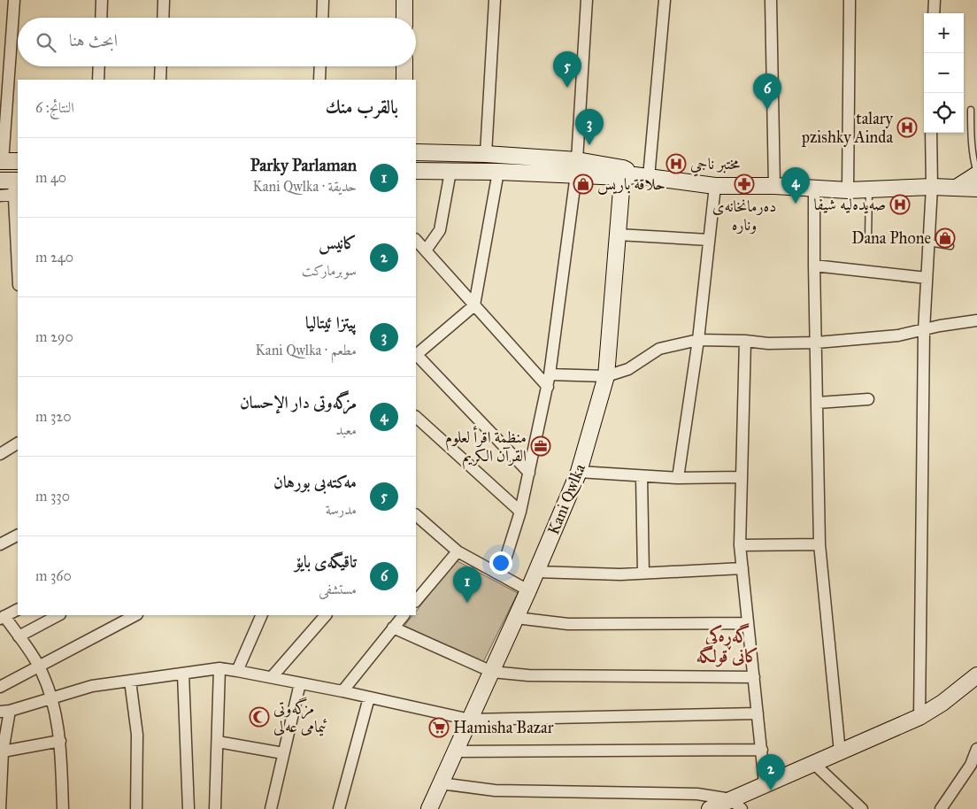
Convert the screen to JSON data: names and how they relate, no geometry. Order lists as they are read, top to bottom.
{
  "streets": {
    "street": ["Kani Qwlka"]
  },
  "districts": ["گەڕەکی کانی قولگە"],
  "places": {
    "hospital": ["talary pzishky Ainda", "مختبر ناجي", "صەیدەلیە شیفا"],
    "shop": ["حلاقة باریس", "Dana Phone"],
    "pharmacy": ["دەرمانخانەی ونارە"],
    "office": ["منظمة اقرأ لعلوم القرآن الكريم"],
    "mosque": ["مزگەوتی ئیمامی عەلی"],
    "supermarket": ["Hamisha Bazar"]
  },
  "page": {
    "map_buttons": ["+", "−"],
    "search": "ابحث هنا",
    "pins": [
      "5",
      "6",
      "3",
      "4",
      "1",
      "2"
    ],
    "heading": ["بالقرب منك", "النتائج: 6"],
    "list": [
      {
        "mark": "1",
        "name": "Parky Parlaman",
        "note": "حديقة · Kani Qwlka",
        "value": "40 m"
      },
      {
        "mark": "2",
        "name": "كانيس",
        "note": "سوبرماركت",
        "value": "240 m"
      },
      {
        "mark": "3",
        "name": "پیتزا ئیتالیا",
        "note": "مطعم · Kani Qwlka",
        "value": "290 m"
      },
      {
        "mark": "4",
        "name": "مزگەوتی دار الإحسان",
        "note": "معبد",
        "value": "320 m"
      },
      {
        "mark": "5",
        "name": "مەکتەبی بورهان",
        "note": "مدرسة",
        "value": "330 m"
      },
      {
        "mark": "6",
        "name": "تاقیگەی بایۆ",
        "note": "مستشفى",
        "value": "360 m"
      }
    ]
  }
}
